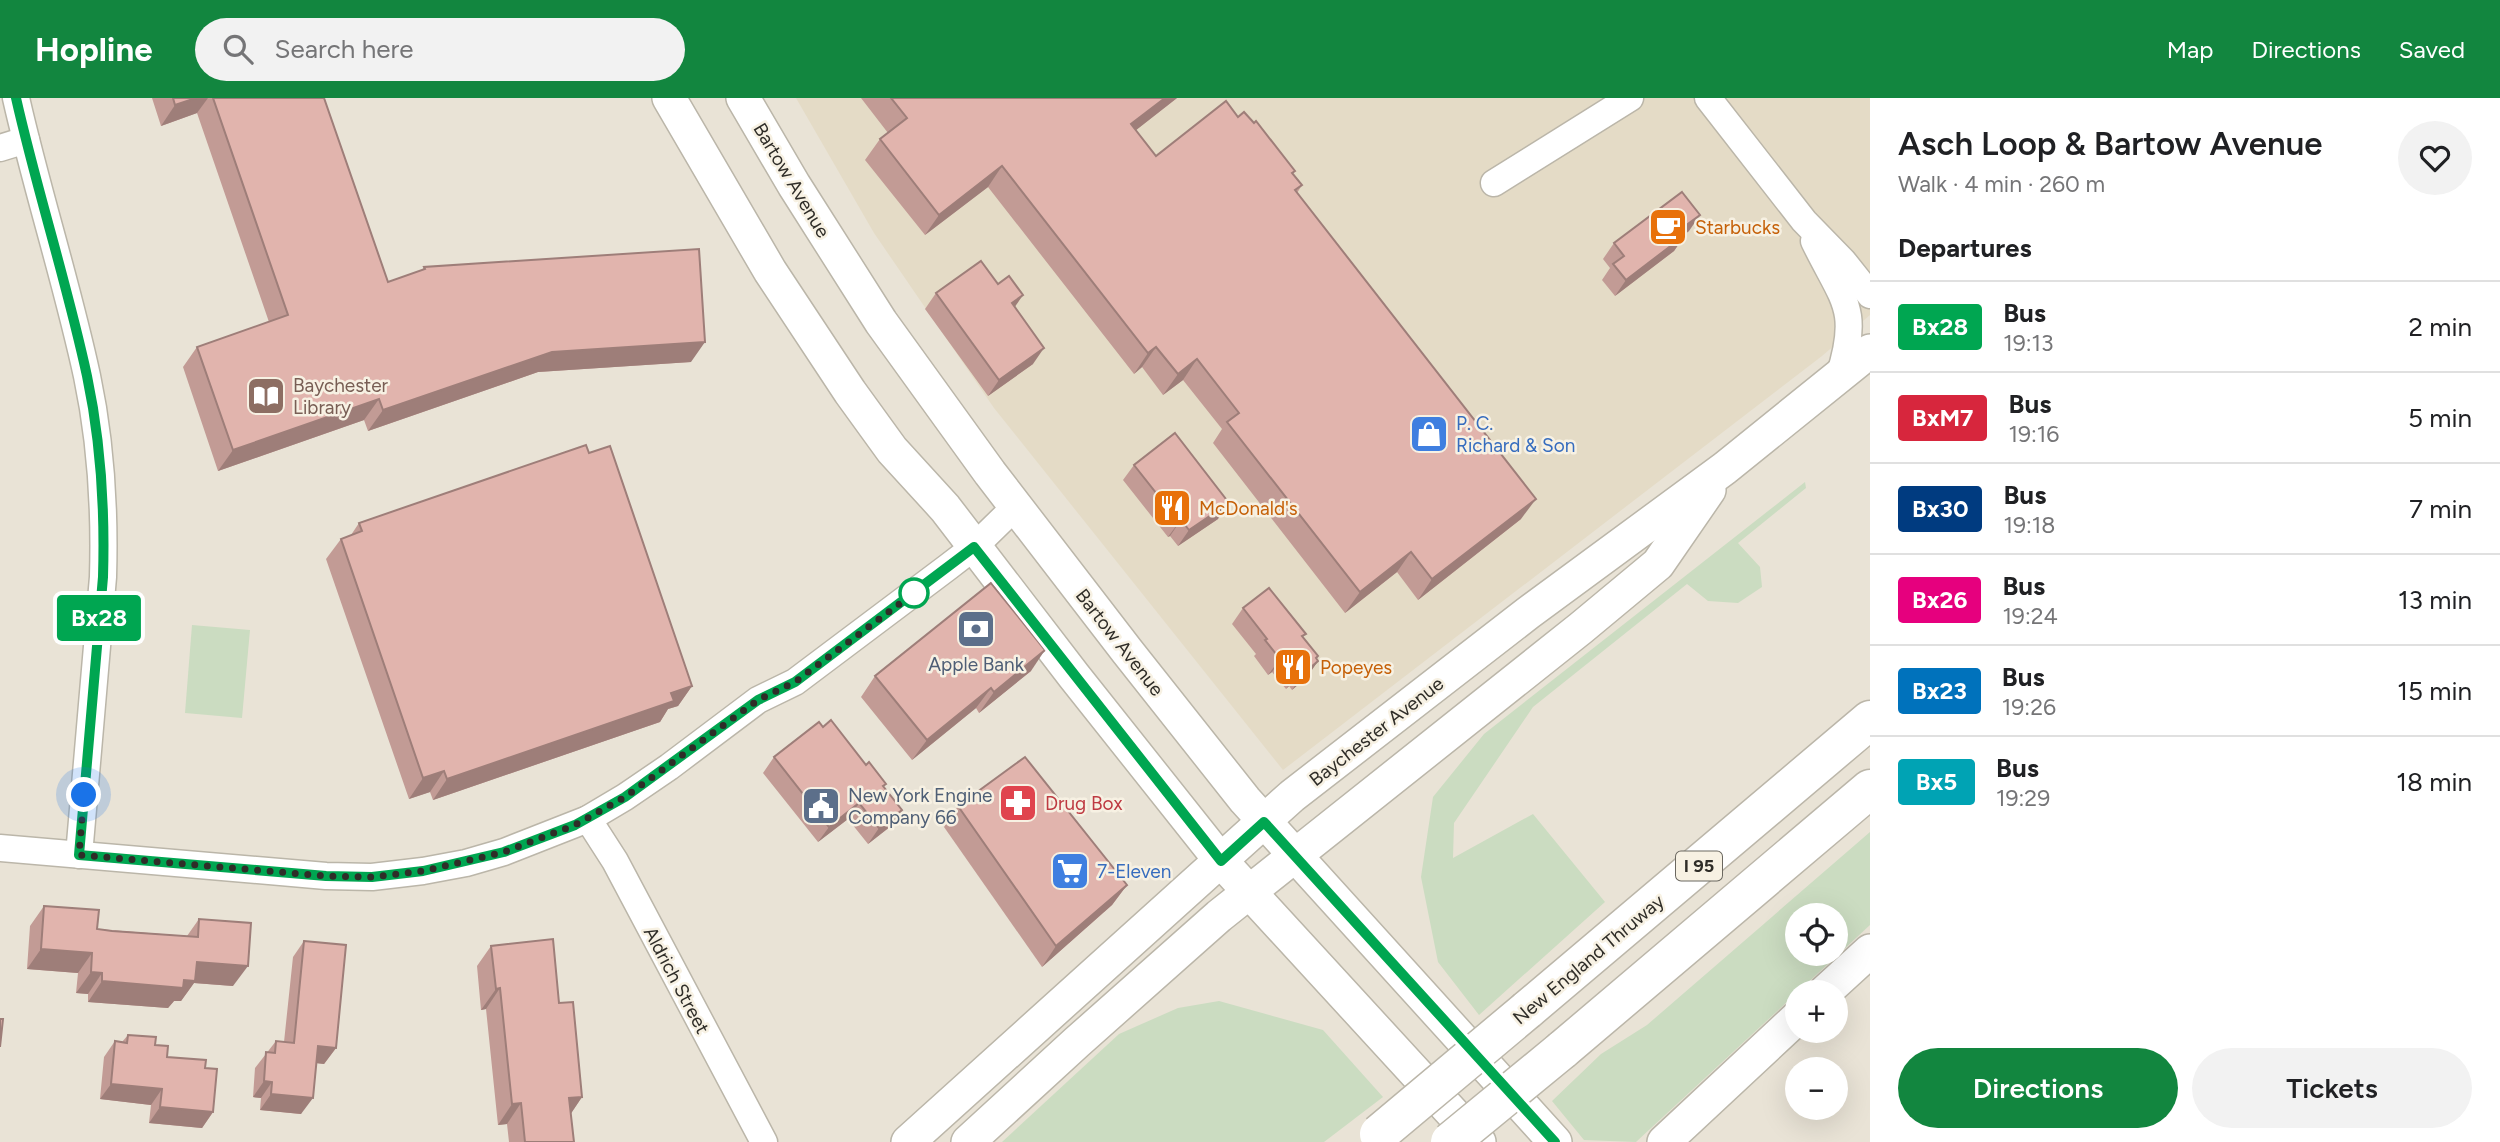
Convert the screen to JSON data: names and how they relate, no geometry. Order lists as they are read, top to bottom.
{
  "streets": {
    "highway": ["I 95", "New England Thruway"],
    "main road": ["Bartow Avenue", "Baychester Avenue"],
    "street": ["Aldrich Street"]
  },
  "crossings": [
    ["Bartow Avenue", "Baychester Avenue"]
  ],
  "places": {
    "cafe": ["Starbucks"],
    "library": ["Baychester Library"],
    "shop": ["P. C. Richard & Son"],
    "restaurant": ["McDonald's", "Popeyes"],
    "bank": ["Apple Bank"],
    "pharmacy": ["Drug Box"],
    "public building": ["New York Engine Company 66"],
    "supermarket": ["7-Eleven"]
  },
  "lines": ["bus line Bx28"],
  "page": {
    "header": "Hopline",
    "search": "Search here",
    "nav": ["Map", "Directions", "Saved"],
    "on_map": "Bx28",
    "heading": [
      ["Asch Loop & Bartow Avenue", "Walk · 4 min · 260 m"],
      "Departures"
    ],
    "list": [
      {
        "mark": "Bx28",
        "name": "Bus",
        "note": "19:13",
        "value": "2 min"
      },
      {
        "mark": "BxM7",
        "name": "Bus",
        "note": "19:16",
        "value": "5 min"
      },
      {
        "mark": "Bx30",
        "name": "Bus",
        "note": "19:18",
        "value": "7 min"
      },
      {
        "mark": "Bx26",
        "name": "Bus",
        "note": "19:24",
        "value": "13 min"
      },
      {
        "mark": "Bx23",
        "name": "Bus",
        "note": "19:26",
        "value": "15 min"
      },
      {
        "mark": "Bx5",
        "name": "Bus",
        "note": "19:29",
        "value": "18 min"
      }
    ],
    "map_buttons": ["+", "−"],
    "buttons": ["Directions", "Tickets"]
  }
}
